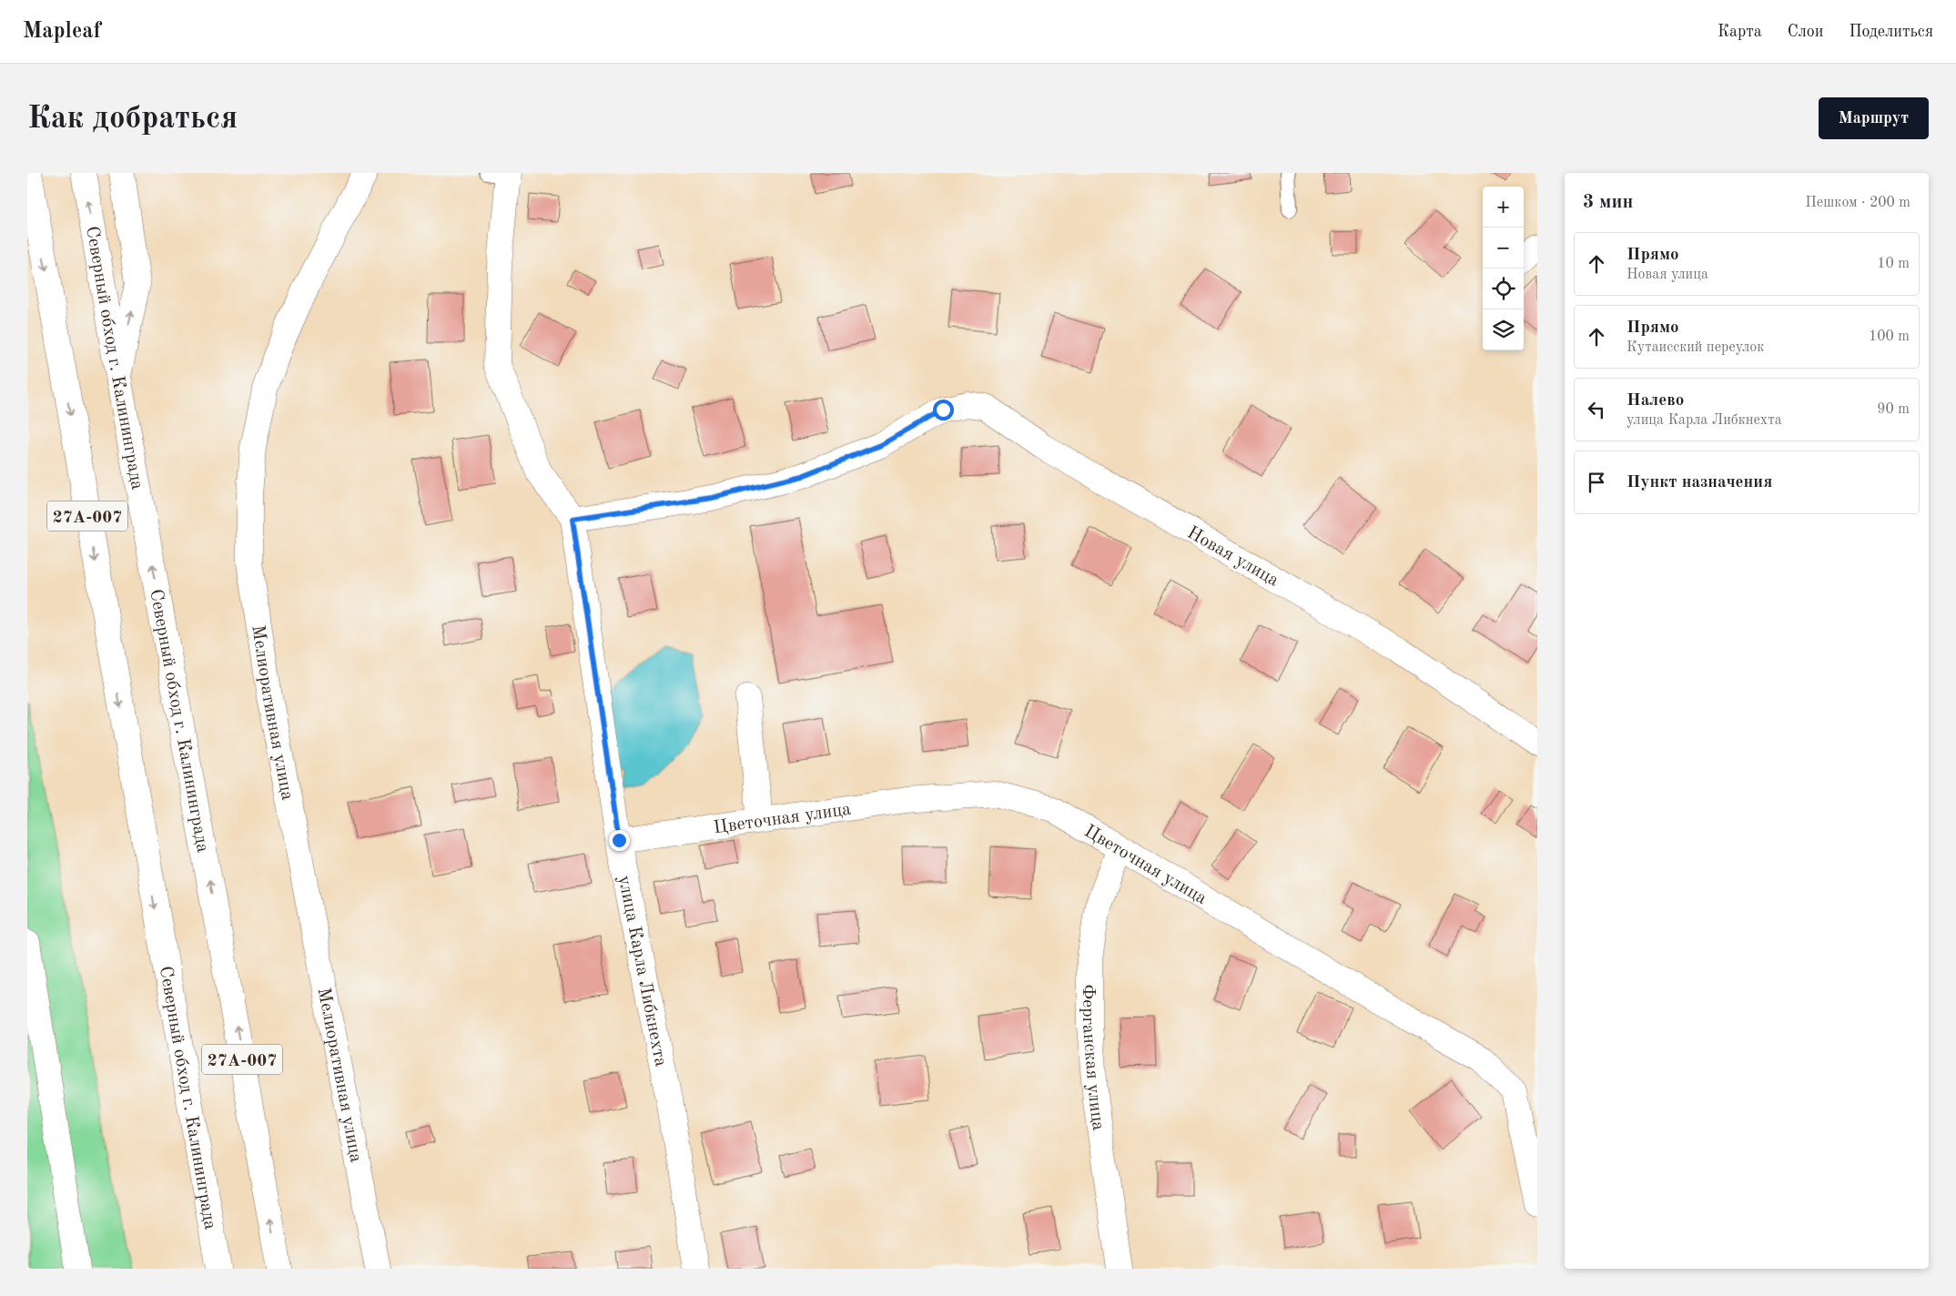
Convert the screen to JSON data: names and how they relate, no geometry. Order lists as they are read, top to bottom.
{
  "streets": {
    "main road": [
      "Северный обход г. Калининграда",
      "27А-007",
      "Новая улица",
      "Мелиоративная улица",
      "Цветочная улица",
      "улица Карла Либкнехта",
      "Ферганская улица"
    ]
  },
  "crossings": [
    ["Новая улица", "улица Карла Либкнехта"],
    ["Цветочная улица", "улица Карла Либкнехта"],
    ["Цветочная улица", "Ферганская улица"]
  ],
  "page": {
    "header": "Mapleaf",
    "nav": ["Карта", "Слои", "Поделиться"],
    "buttons": "Маршрут",
    "title": "Как добраться",
    "heading": ["3 мин", "Пешком · 200 m"],
    "map_buttons": ["+", "−"],
    "list": [
      ["Прямо", "Новая улица", "10 m"],
      ["Прямо", "Кутаисский переулок", "100 m"],
      ["Налево", "улица Карла Либкнехта", "90 m"],
      "Пункт назначения"
    ]
  }
}
